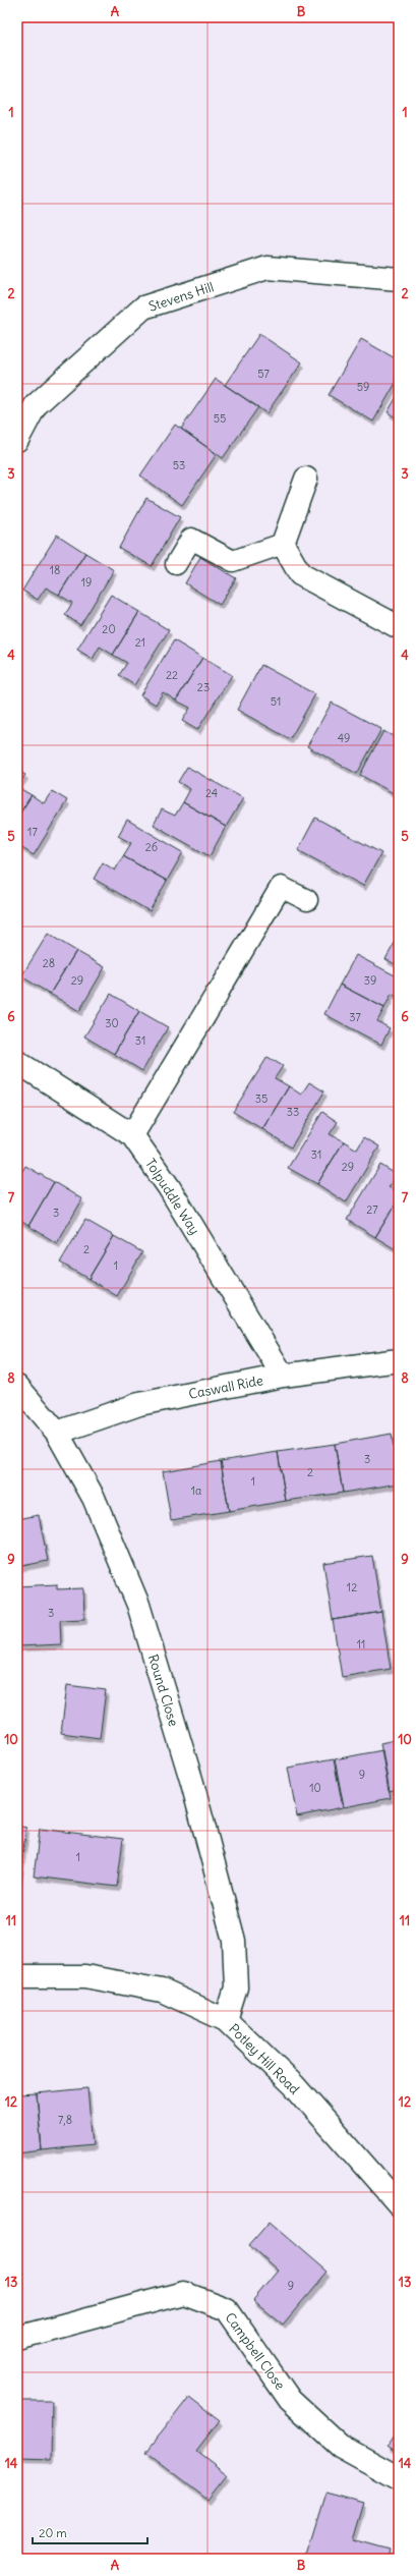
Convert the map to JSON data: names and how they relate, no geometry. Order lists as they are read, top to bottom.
{
  "streets": {
    "street": [
      "Stevens Hill",
      "Tolpuddle Way",
      "Caswall Ride",
      "Round Close",
      "Potley Hill Road",
      "Campbell Close"
    ]
  },
  "crossings": [
    ["Tolpuddle Way", "Caswall Ride"],
    ["Caswall Ride", "Round Close"],
    ["Round Close", "Potley Hill Road"]
  ],
  "house_numbers": [
    "57",
    "59",
    "55",
    "53",
    "18",
    "19",
    "20",
    "21",
    "22",
    "23",
    "51",
    "49",
    "24",
    "17",
    "26",
    "28",
    "29",
    "39",
    "37",
    "30",
    "31",
    "35",
    "33",
    "31",
    "29",
    "27",
    "3",
    "2",
    "1",
    "3",
    "2",
    "1",
    "1a",
    "12",
    "3",
    "11",
    "9",
    "10",
    "1",
    "7,8",
    "9"
  ],
  "scale_bar": "20 m",
  "grid": {
    "columns": ["A", "B"],
    "rows": [
      "1",
      "2",
      "3",
      "4",
      "5",
      "6",
      "7",
      "8",
      "9",
      "10",
      "11",
      "12",
      "13",
      "14"
    ]
  }
}
